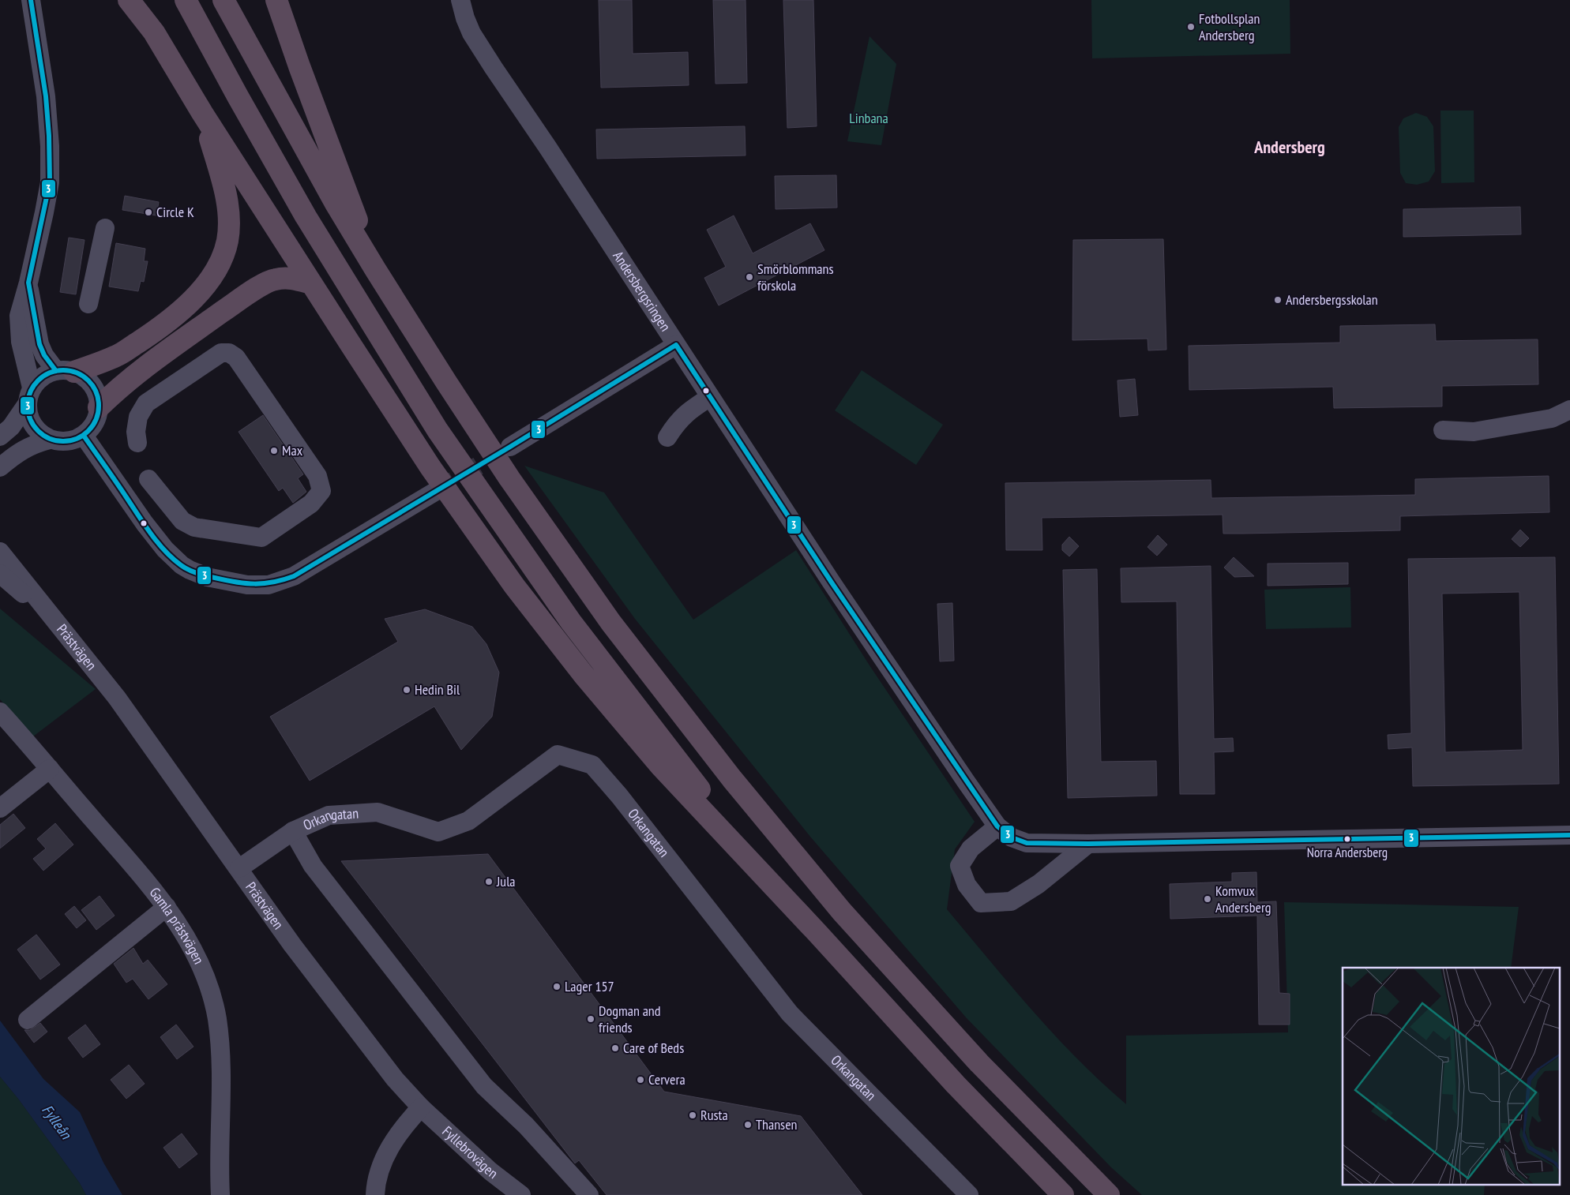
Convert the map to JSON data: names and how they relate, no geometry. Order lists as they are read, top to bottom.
{
  "streets": {
    "street": [
      "Andersbergsringen",
      "Prästvägen",
      "Orkangatan",
      "Gamla prästvägen",
      "Fyllebrovägen"
    ]
  },
  "crossings": [
    ["Prästvägen", "Orkangatan"],
    ["Prästvägen", "Fyllebrovägen"]
  ],
  "districts": ["Andersberg"],
  "water": ["Fylleån"],
  "parks": ["Linbana"],
  "places": [
    "Fotbollsplan Andersberg",
    "Circle K",
    "Smörblommans förskola",
    "Andersbergsskolan",
    "Max",
    "Hedin Bil",
    "Norra Andersberg",
    "Jula",
    "Komvux Andersberg",
    "Lager 157",
    "Dogman and friends",
    "Care of Beds",
    "Cervera",
    "Rusta",
    "Thansen"
  ],
  "lines": ["transit line 3"]
}
